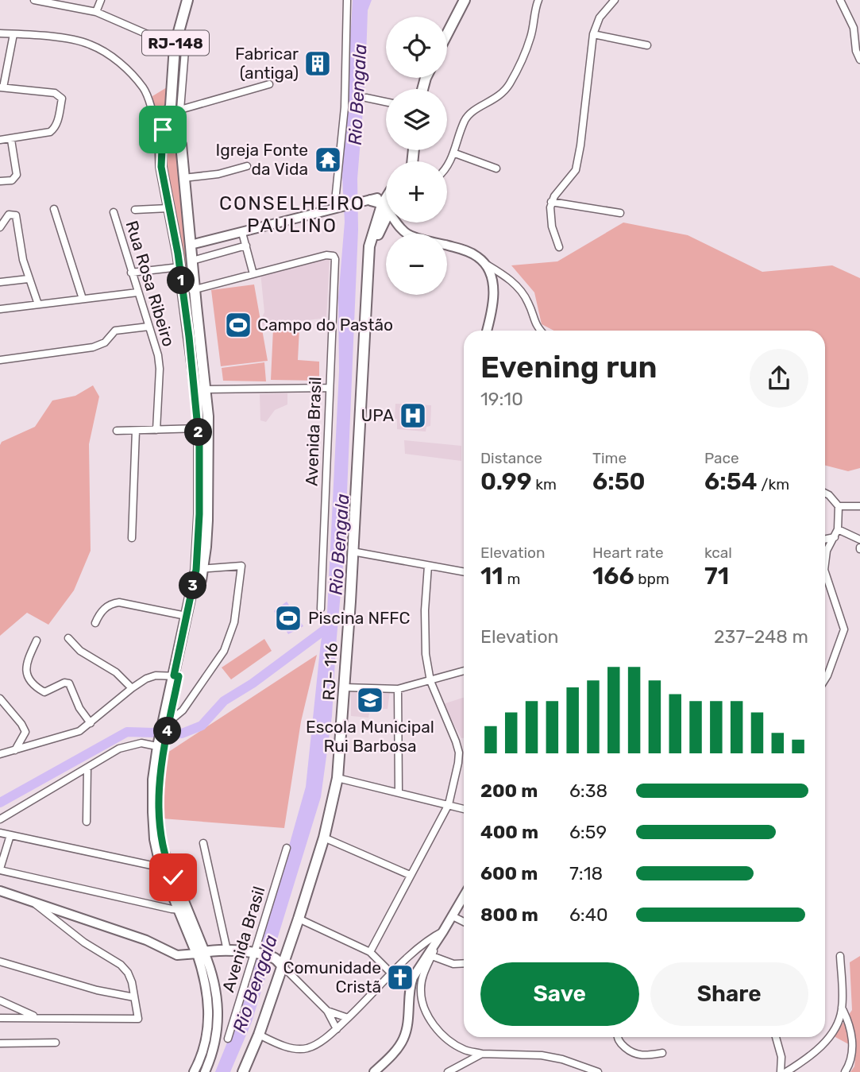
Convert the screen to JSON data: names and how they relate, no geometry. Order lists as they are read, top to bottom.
{
  "streets": {
    "main road": ["RJ-148", "RJ- 116"],
    "street": ["Rua Rosa Ribeiro", "Avenida Brasil"]
  },
  "districts": ["CONSELHEIRO PAULINO"],
  "water": ["Rio Bengala"],
  "places": {
    "building": ["Fabricar (antiga)"],
    "temple": ["Igreja Fonte da Vida"],
    "sports": ["Campo do Pastão", "Piscina NFFC"],
    "hospital": ["UPA"],
    "school or university": ["Escola Municipal Rui Barbosa"],
    "church": ["Comunidade Cristã"]
  },
  "page": {
    "map_buttons": ["+", "−"],
    "pins": [
      "1",
      "2",
      "3",
      "4"
    ],
    "heading": ["Evening run", "19:10"],
    "stats": [
      ["Distance", "0.99 km"],
      ["Time", "6:50"],
      ["Pace", "6:54 /km"],
      ["Elevation", "11 m"],
      ["Heart rate", "166 bpm"],
      ["kcal", "71"]
    ],
    "chart": ["Elevation", "237–248 m"],
    "list": [
      {
        "name": "200 m",
        "note": "6:38"
      },
      {
        "name": "400 m",
        "note": "6:59"
      },
      {
        "name": "600 m",
        "note": "7:18"
      },
      {
        "name": "800 m",
        "note": "6:40"
      }
    ],
    "buttons": ["Save", "Share"]
  }
}
